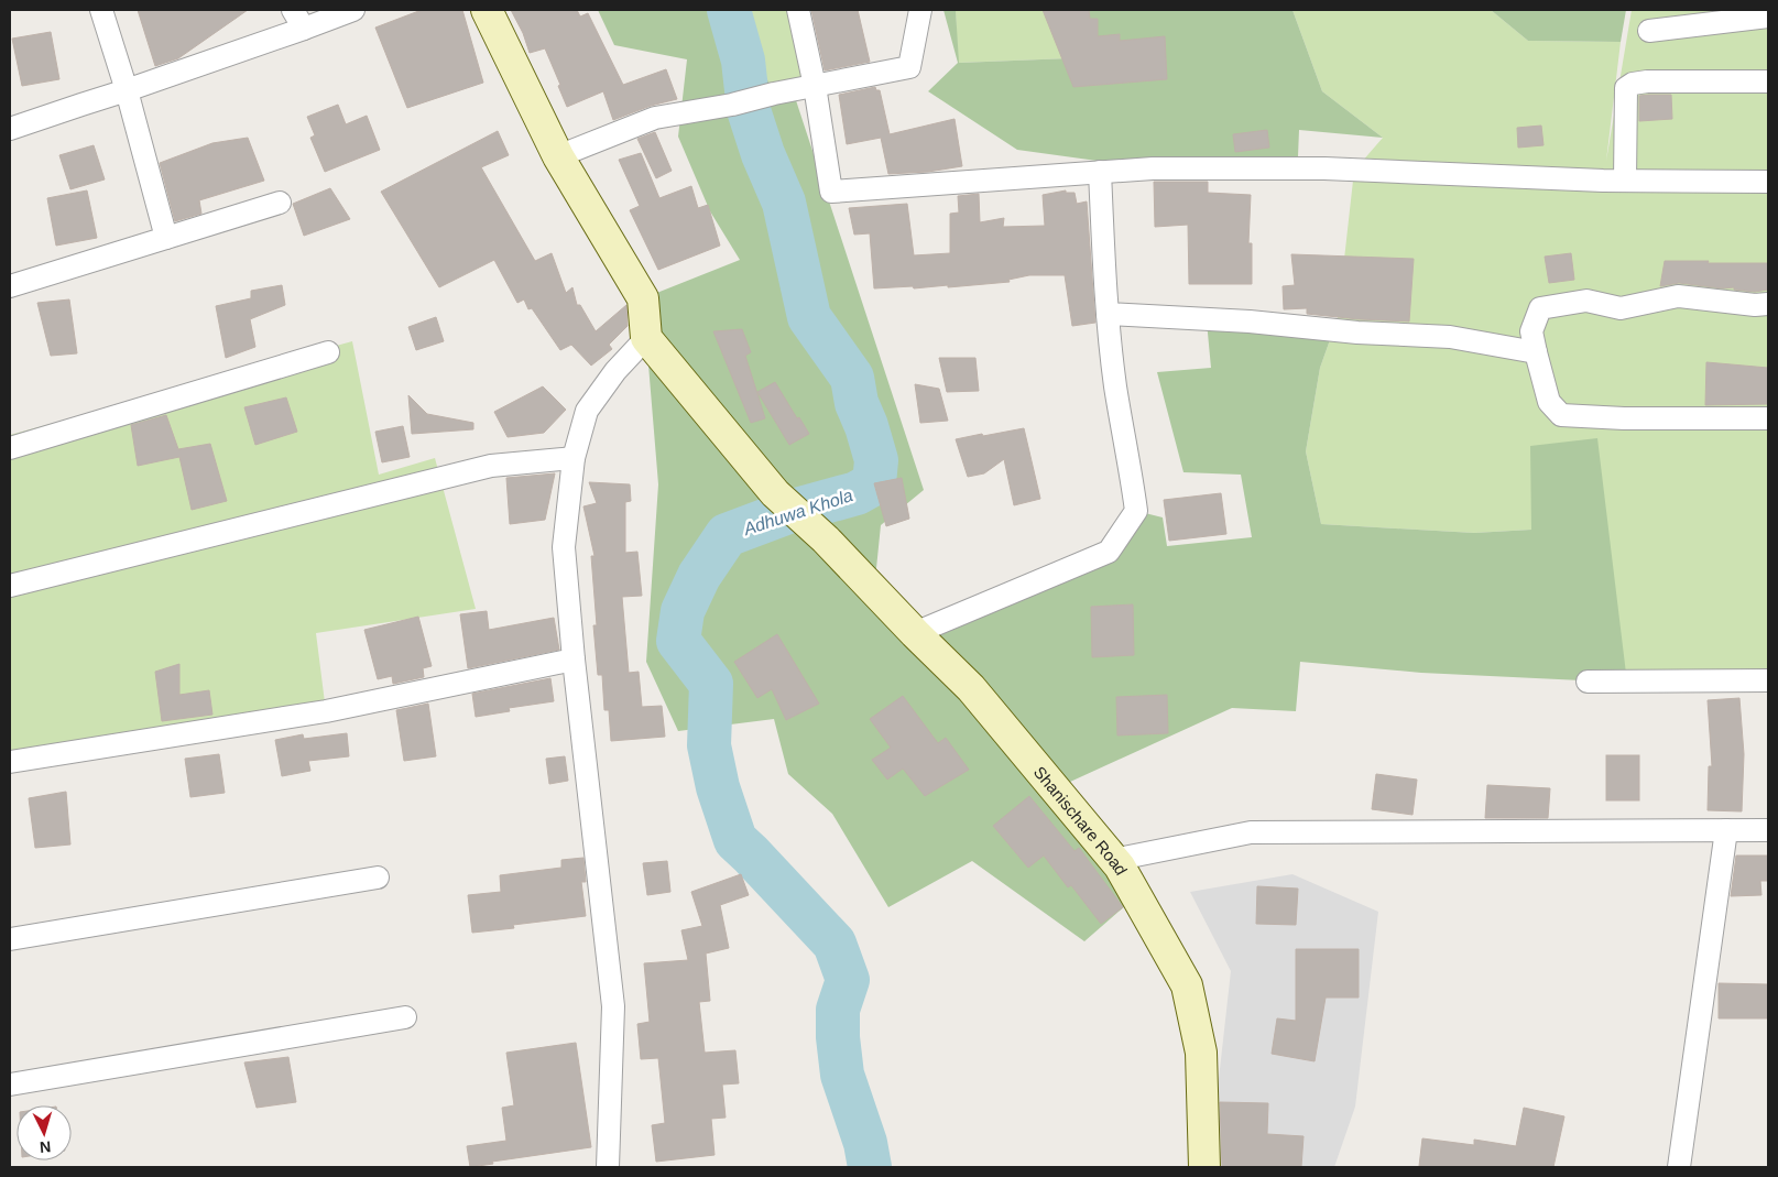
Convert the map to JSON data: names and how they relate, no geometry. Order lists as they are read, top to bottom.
{
  "streets": {
    "street": ["Shanischare Road"]
  },
  "water": ["Adhuwa Khola"],
  "north": "bottom"
}
